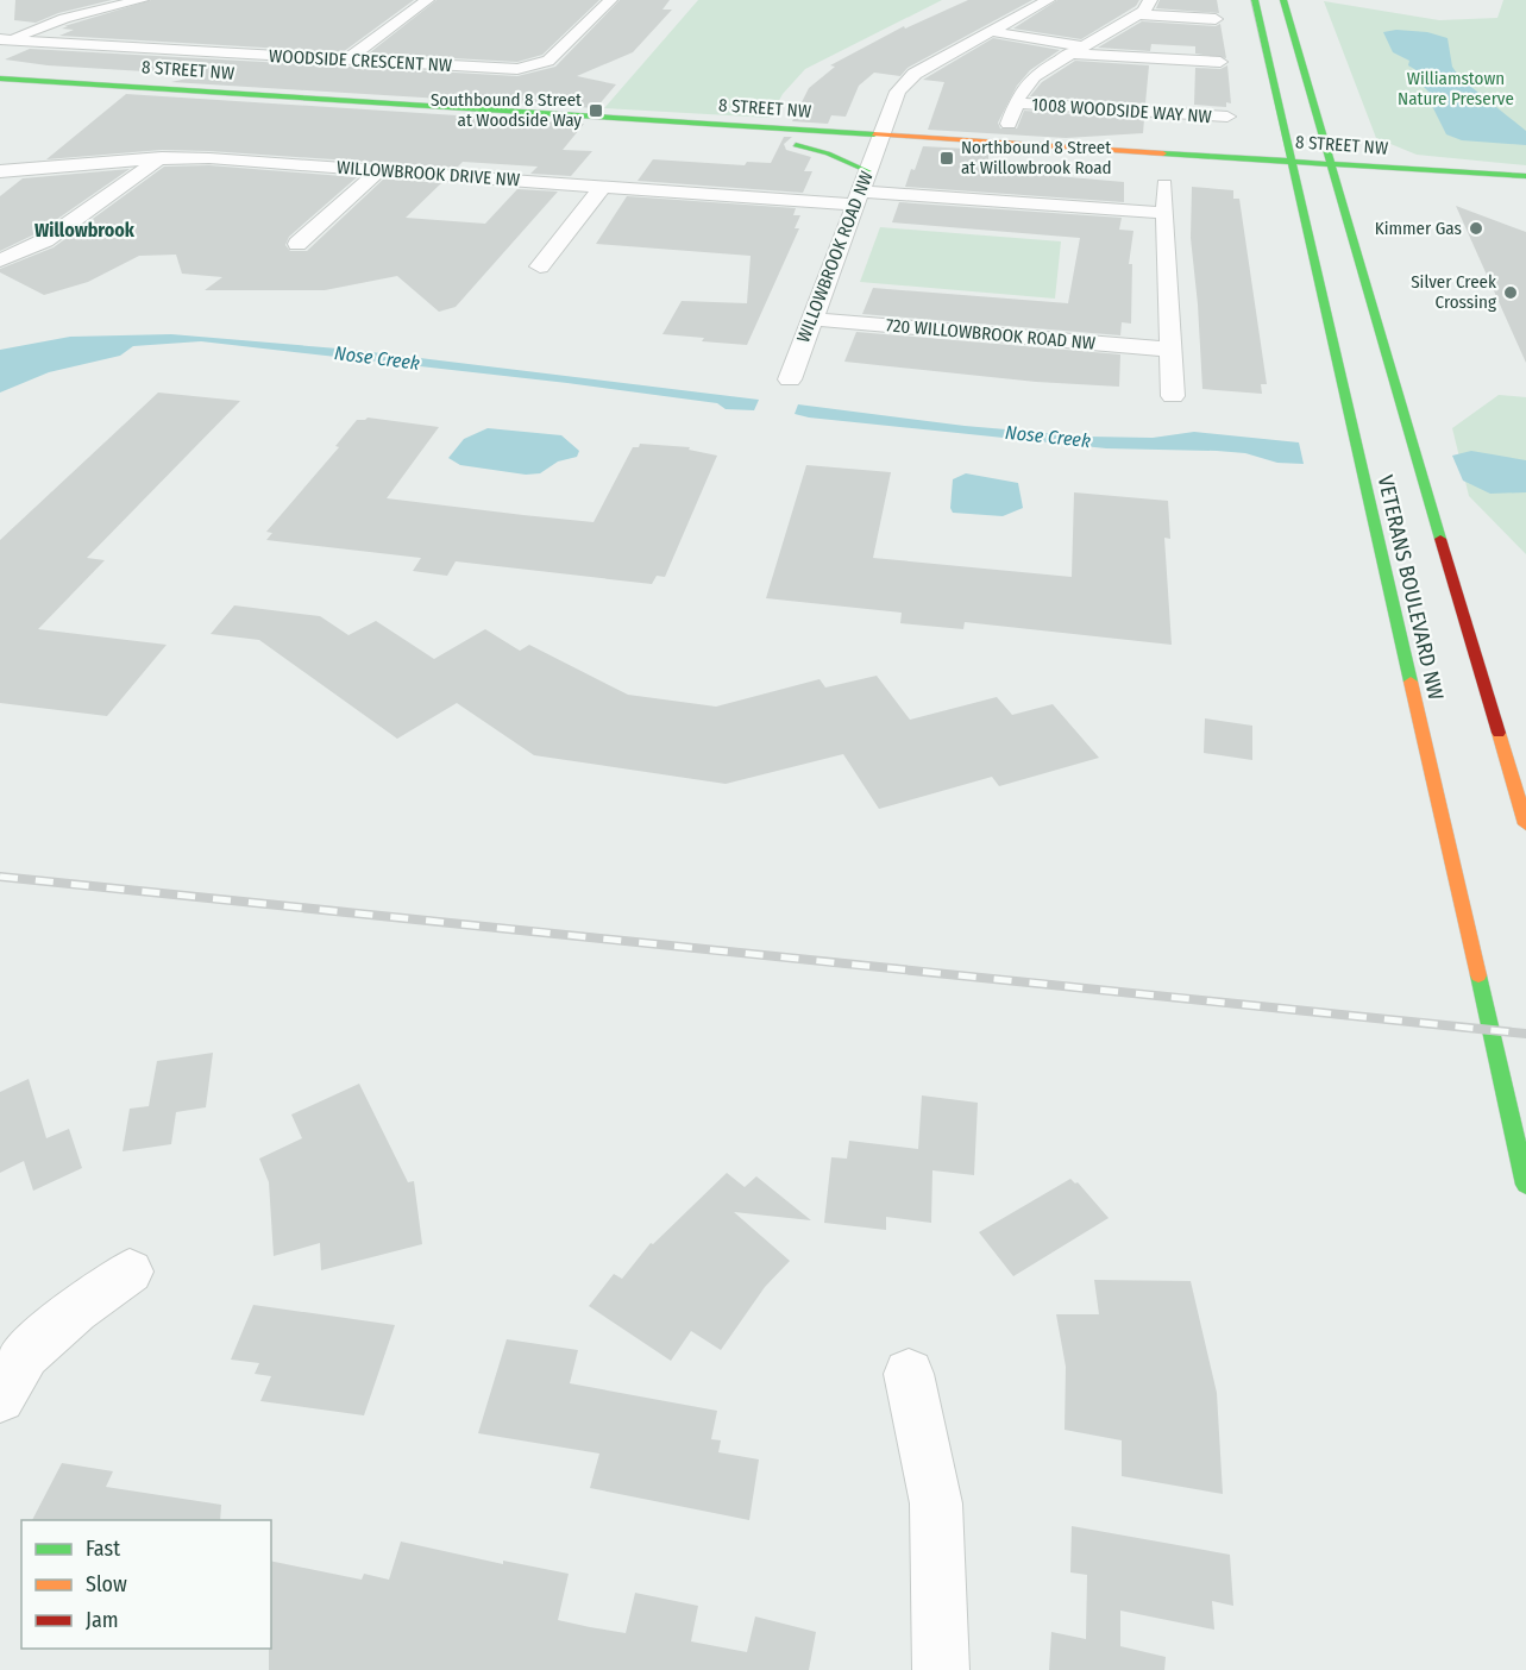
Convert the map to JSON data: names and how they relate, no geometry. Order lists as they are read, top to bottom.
{
  "streets": {
    "main road": ["8 STREET NW", "VETERANS BOULEVARD NW"],
    "street": [
      "WOODSIDE CRESCENT NW",
      "1008 WOODSIDE WAY NW",
      "WILLOWBROOK DRIVE NW",
      "WILLOWBROOK ROAD NW",
      "720 WILLOWBROOK ROAD NW"
    ]
  },
  "crossings": [
    ["8 STREET NW", "WILLOWBROOK ROAD NW"],
    ["8 STREET NW", "VETERANS BOULEVARD NW"],
    ["WILLOWBROOK DRIVE NW", "WILLOWBROOK ROAD NW"],
    ["WILLOWBROOK ROAD NW", "720 WILLOWBROOK ROAD NW"]
  ],
  "districts": ["Willowbrook"],
  "water": ["Nose Creek"],
  "parks": ["Williamstown Nature Preserve"],
  "places": {
    "transit": ["Southbound 8 Street at Woodside Way", "Northbound 8 Street at Willowbrook Road"],
    "other": ["Kimmer Gas", "Silver Creek Crossing"]
  },
  "legend": ["Fast", "Slow", "Jam"]
}
